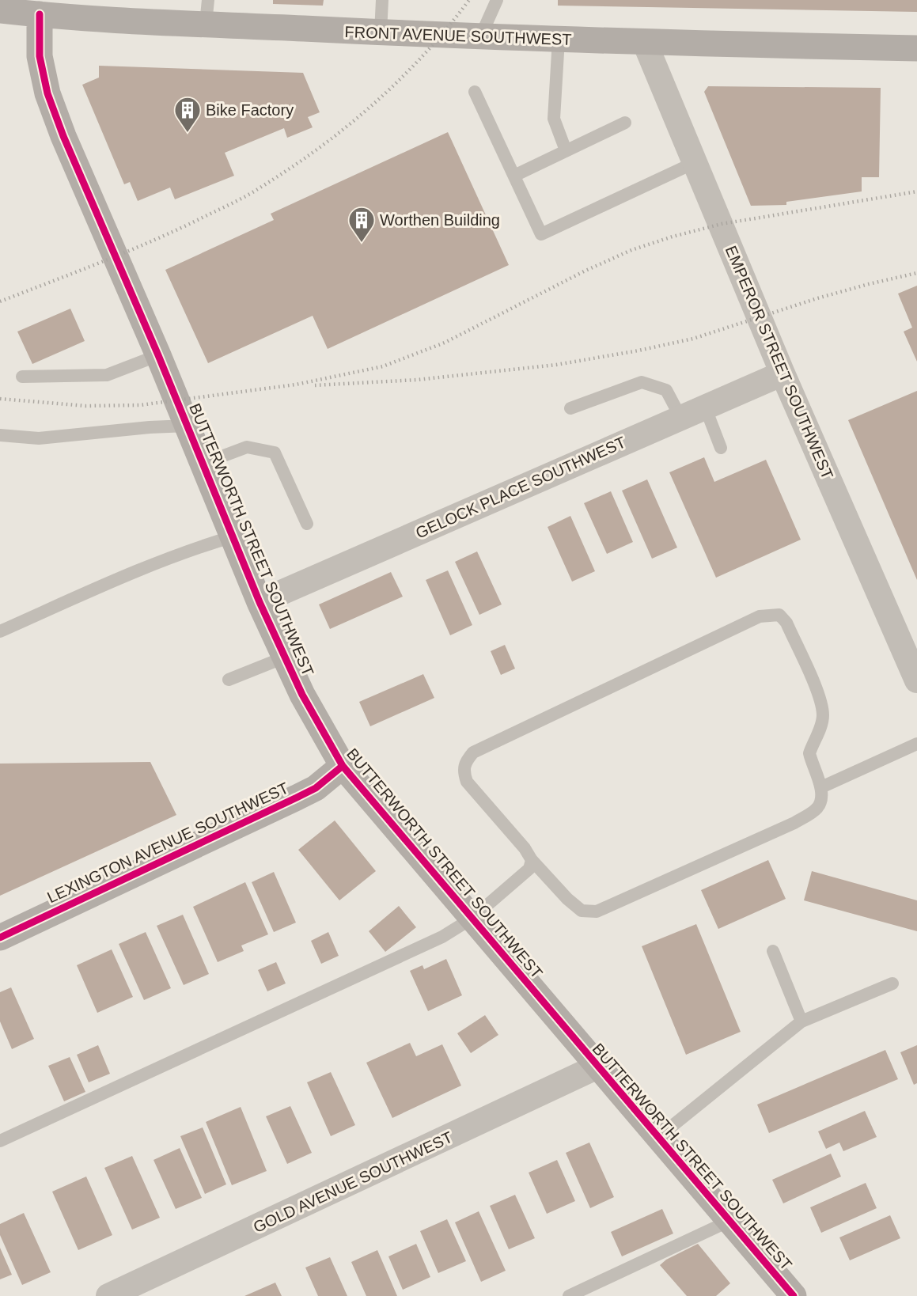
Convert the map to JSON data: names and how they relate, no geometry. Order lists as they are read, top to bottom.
{
  "streets": {
    "street": [
      "FRONT AVENUE SOUTHWEST",
      "EMPEROR STREET SOUTHWEST",
      "GELOCK PLACE SOUTHWEST",
      "BUTTERWORTH STREET SOUTHWEST",
      "LEXINGTON AVENUE SOUTHWEST",
      "GOLD AVENUE SOUTHWEST"
    ]
  },
  "crossings": [
    ["FRONT AVENUE SOUTHWEST", "EMPEROR STREET SOUTHWEST"],
    ["FRONT AVENUE SOUTHWEST", "BUTTERWORTH STREET SOUTHWEST"],
    ["EMPEROR STREET SOUTHWEST", "GELOCK PLACE SOUTHWEST"],
    ["GELOCK PLACE SOUTHWEST", "BUTTERWORTH STREET SOUTHWEST"],
    ["BUTTERWORTH STREET SOUTHWEST", "LEXINGTON AVENUE SOUTHWEST"],
    ["BUTTERWORTH STREET SOUTHWEST", "GOLD AVENUE SOUTHWEST"]
  ],
  "places": {
    "building": ["Bike Factory", "Worthen Building"]
  }
}
